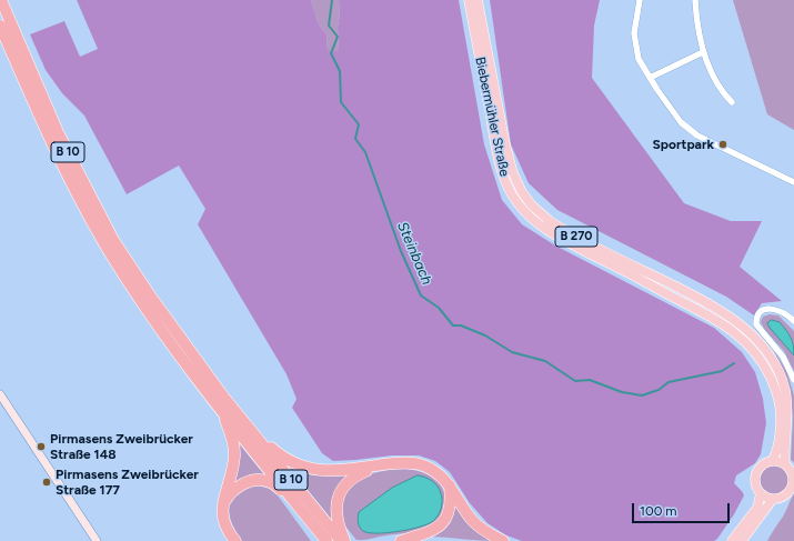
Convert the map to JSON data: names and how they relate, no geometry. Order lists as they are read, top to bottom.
{
  "streets": {
    "highway": ["B 10"],
    "main road": ["Biebermühler Straße", "B 270"]
  },
  "crossings": [
    ["Biebermühler Straße", "B 270"]
  ],
  "water": ["Steinbach"],
  "places": ["Sportpark", "Pirmasens Zweibrücker Straße 148", "Pirmasens Zweibrücker Straße 177"],
  "scale_bar": "100 m"
}
